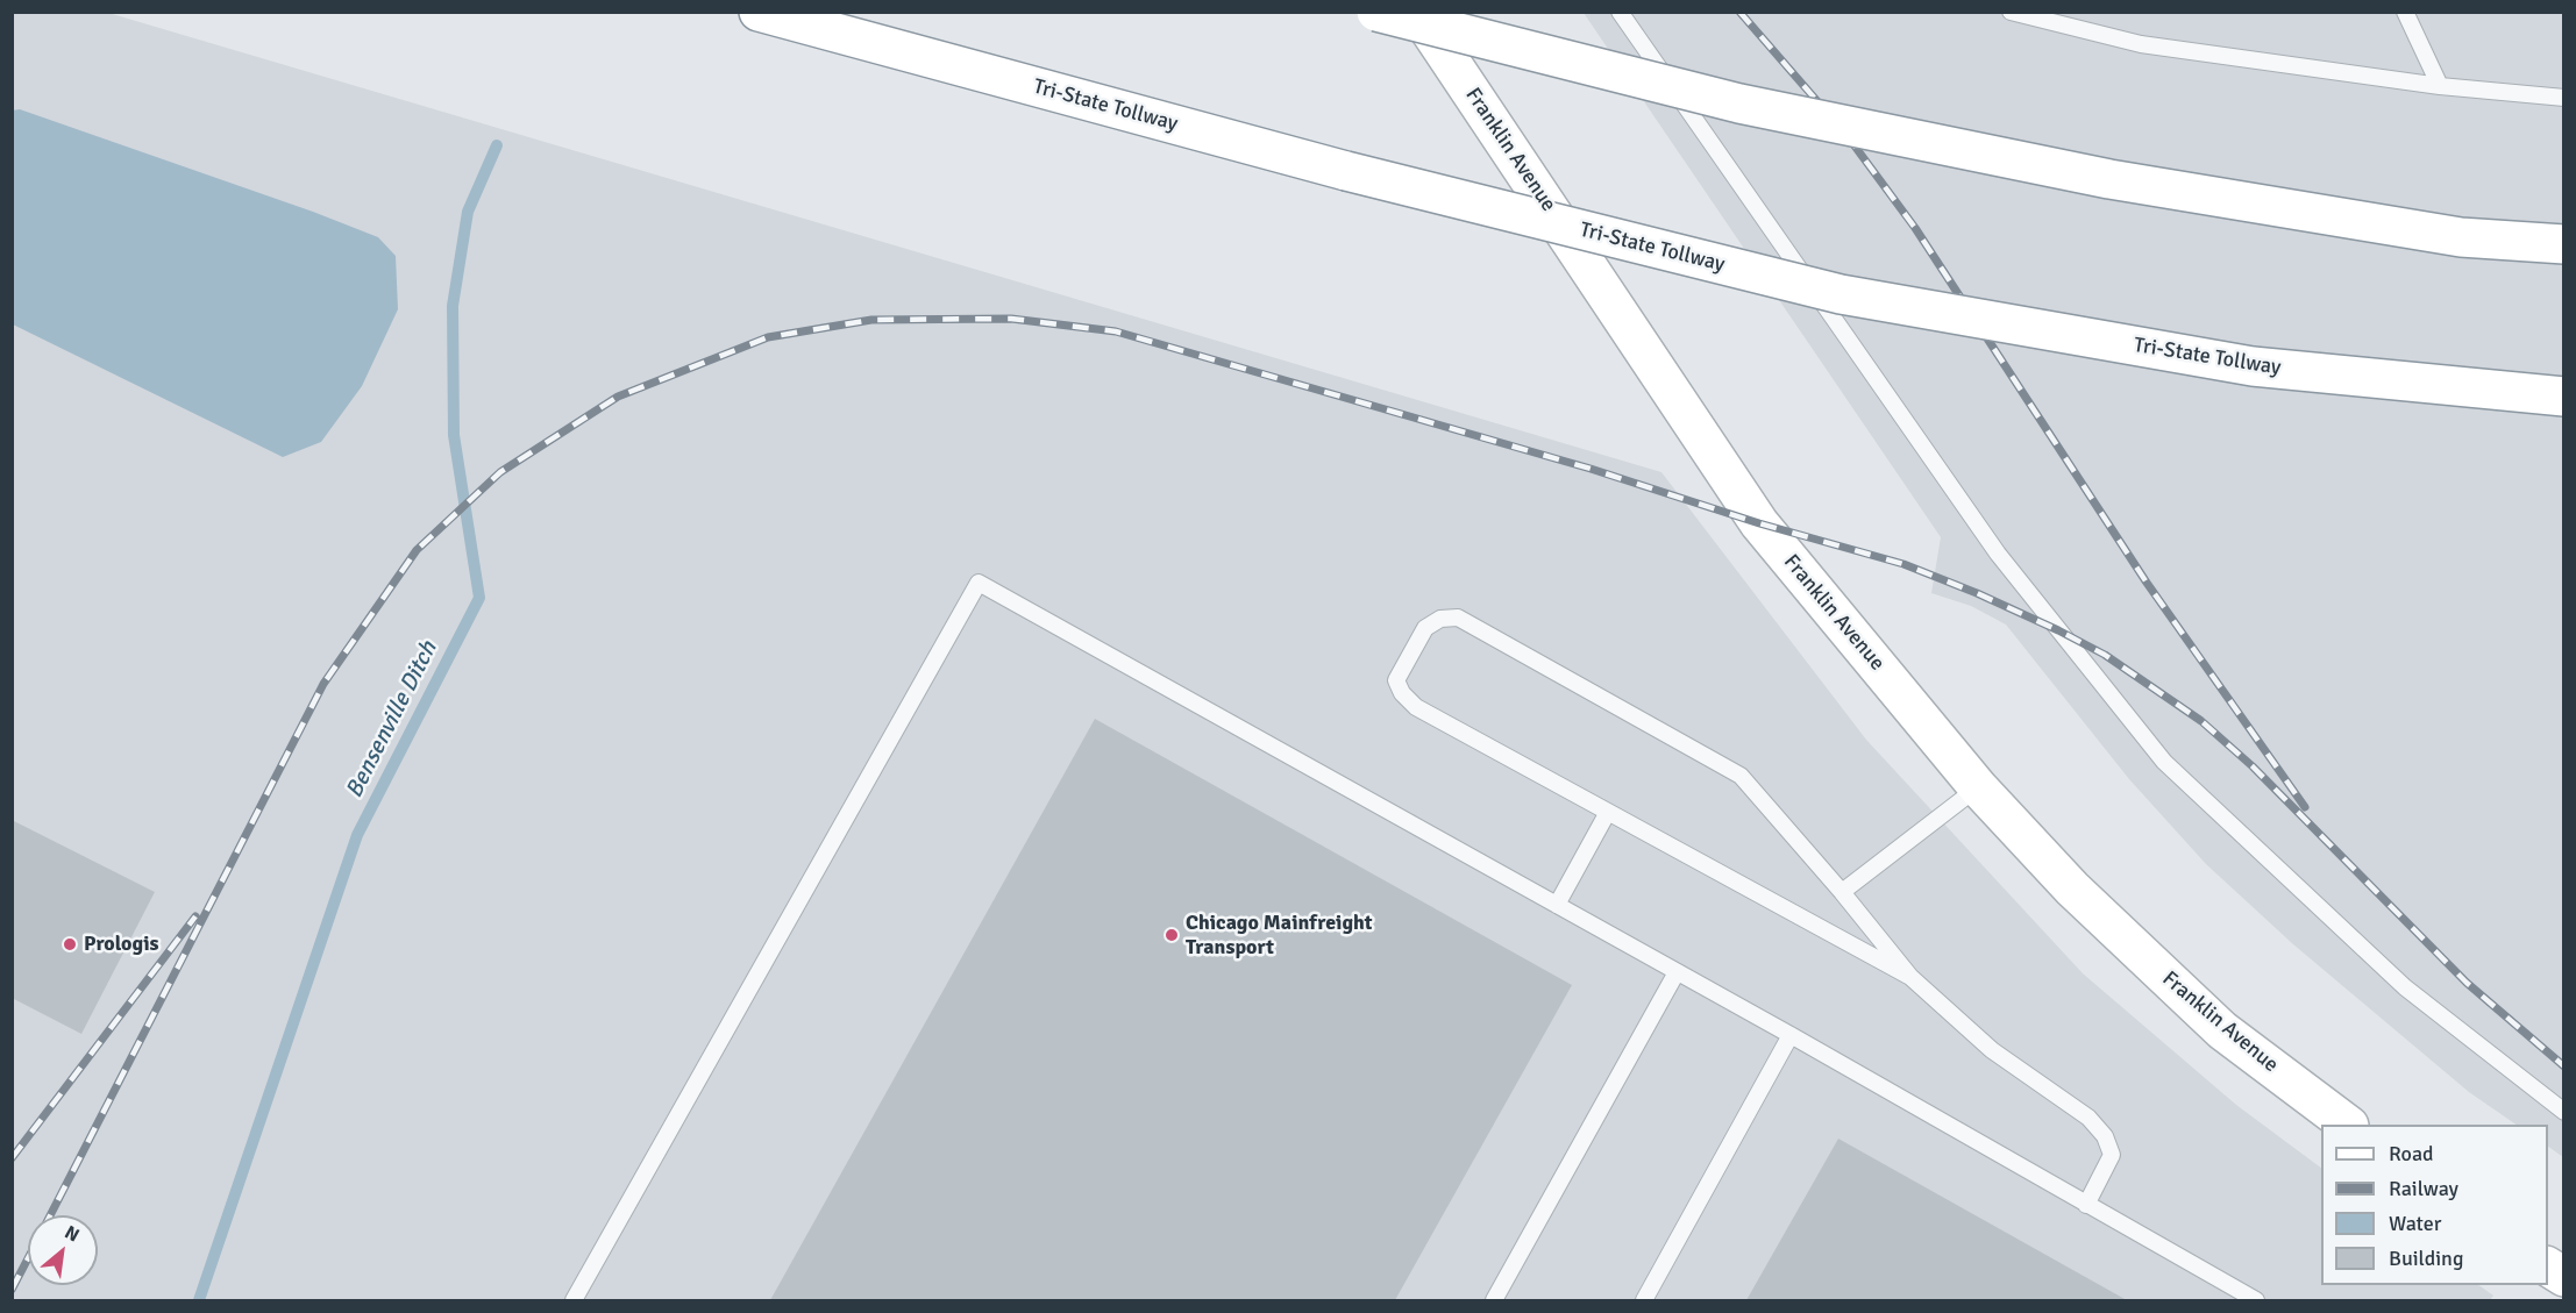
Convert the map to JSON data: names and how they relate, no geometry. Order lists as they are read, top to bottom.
{
  "streets": {
    "main road": ["Tri-State Tollway", "Franklin Avenue"]
  },
  "water": ["Bensenville Ditch"],
  "places": ["Chicago Mainfreight Transport", "Prologis"],
  "legend": [
    "Road",
    "Railway",
    "Water",
    "Building"
  ],
  "north": "top right"
}
